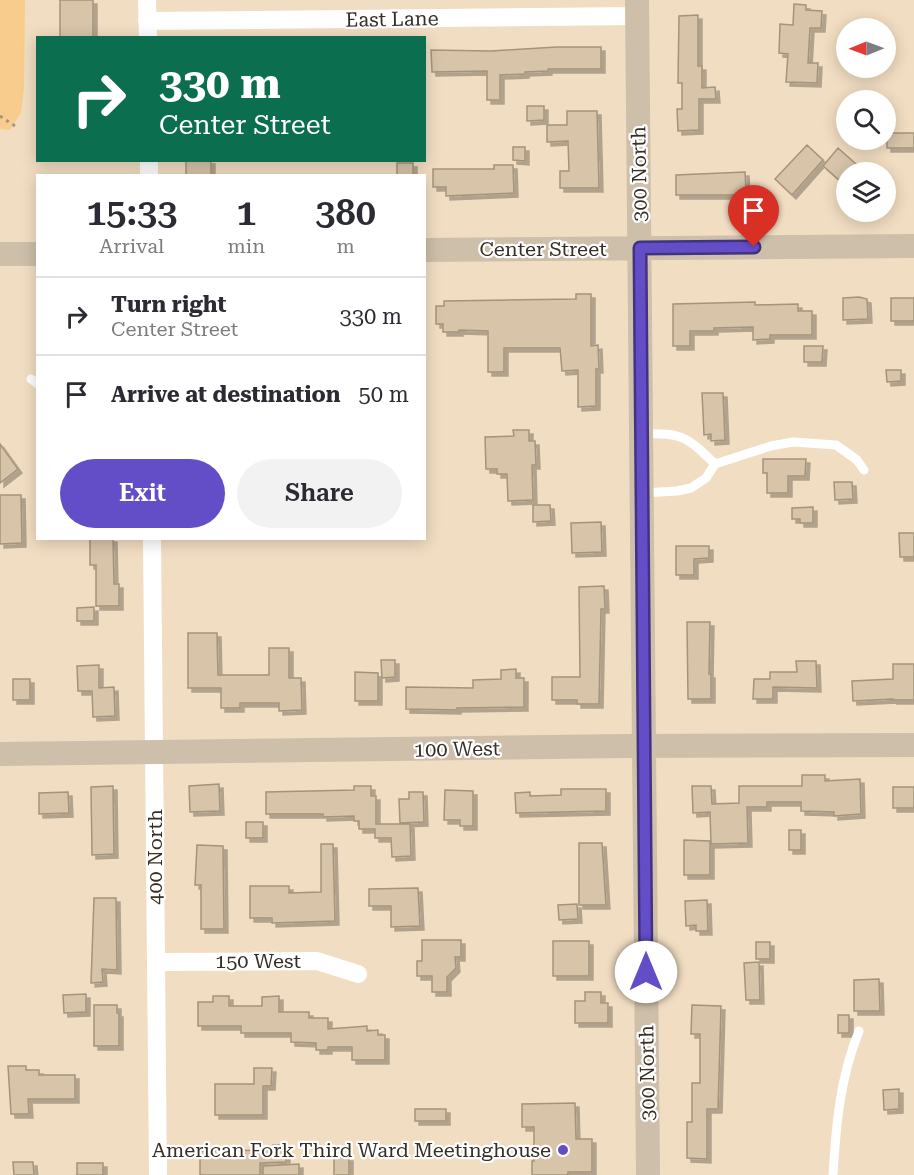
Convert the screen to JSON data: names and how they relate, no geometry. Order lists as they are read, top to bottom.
{
  "streets": {
    "street": [
      "East Lane",
      "300 North",
      "Center Street",
      "100 West",
      "400 North",
      "150 West"
    ]
  },
  "crossings": [
    ["East Lane", "300 North"],
    ["300 North", "Center Street"],
    ["300 North", "100 West"],
    ["100 West", "400 North"],
    ["400 North", "150 West"]
  ],
  "places": ["American Fork Third Ward Meetinghouse"],
  "north": "left",
  "page": {
    "turn": ["330 m", "Center Street"],
    "eta": [
      "15:33",
      "Arrival",
      "1",
      "min",
      "380",
      "m"
    ],
    "list": [
      {
        "name": "Turn right",
        "note": "Center Street",
        "value": "330 m"
      },
      {
        "name": "Arrive at destination",
        "value": "50 m"
      }
    ],
    "buttons": ["Exit", "Share"]
  }
}
